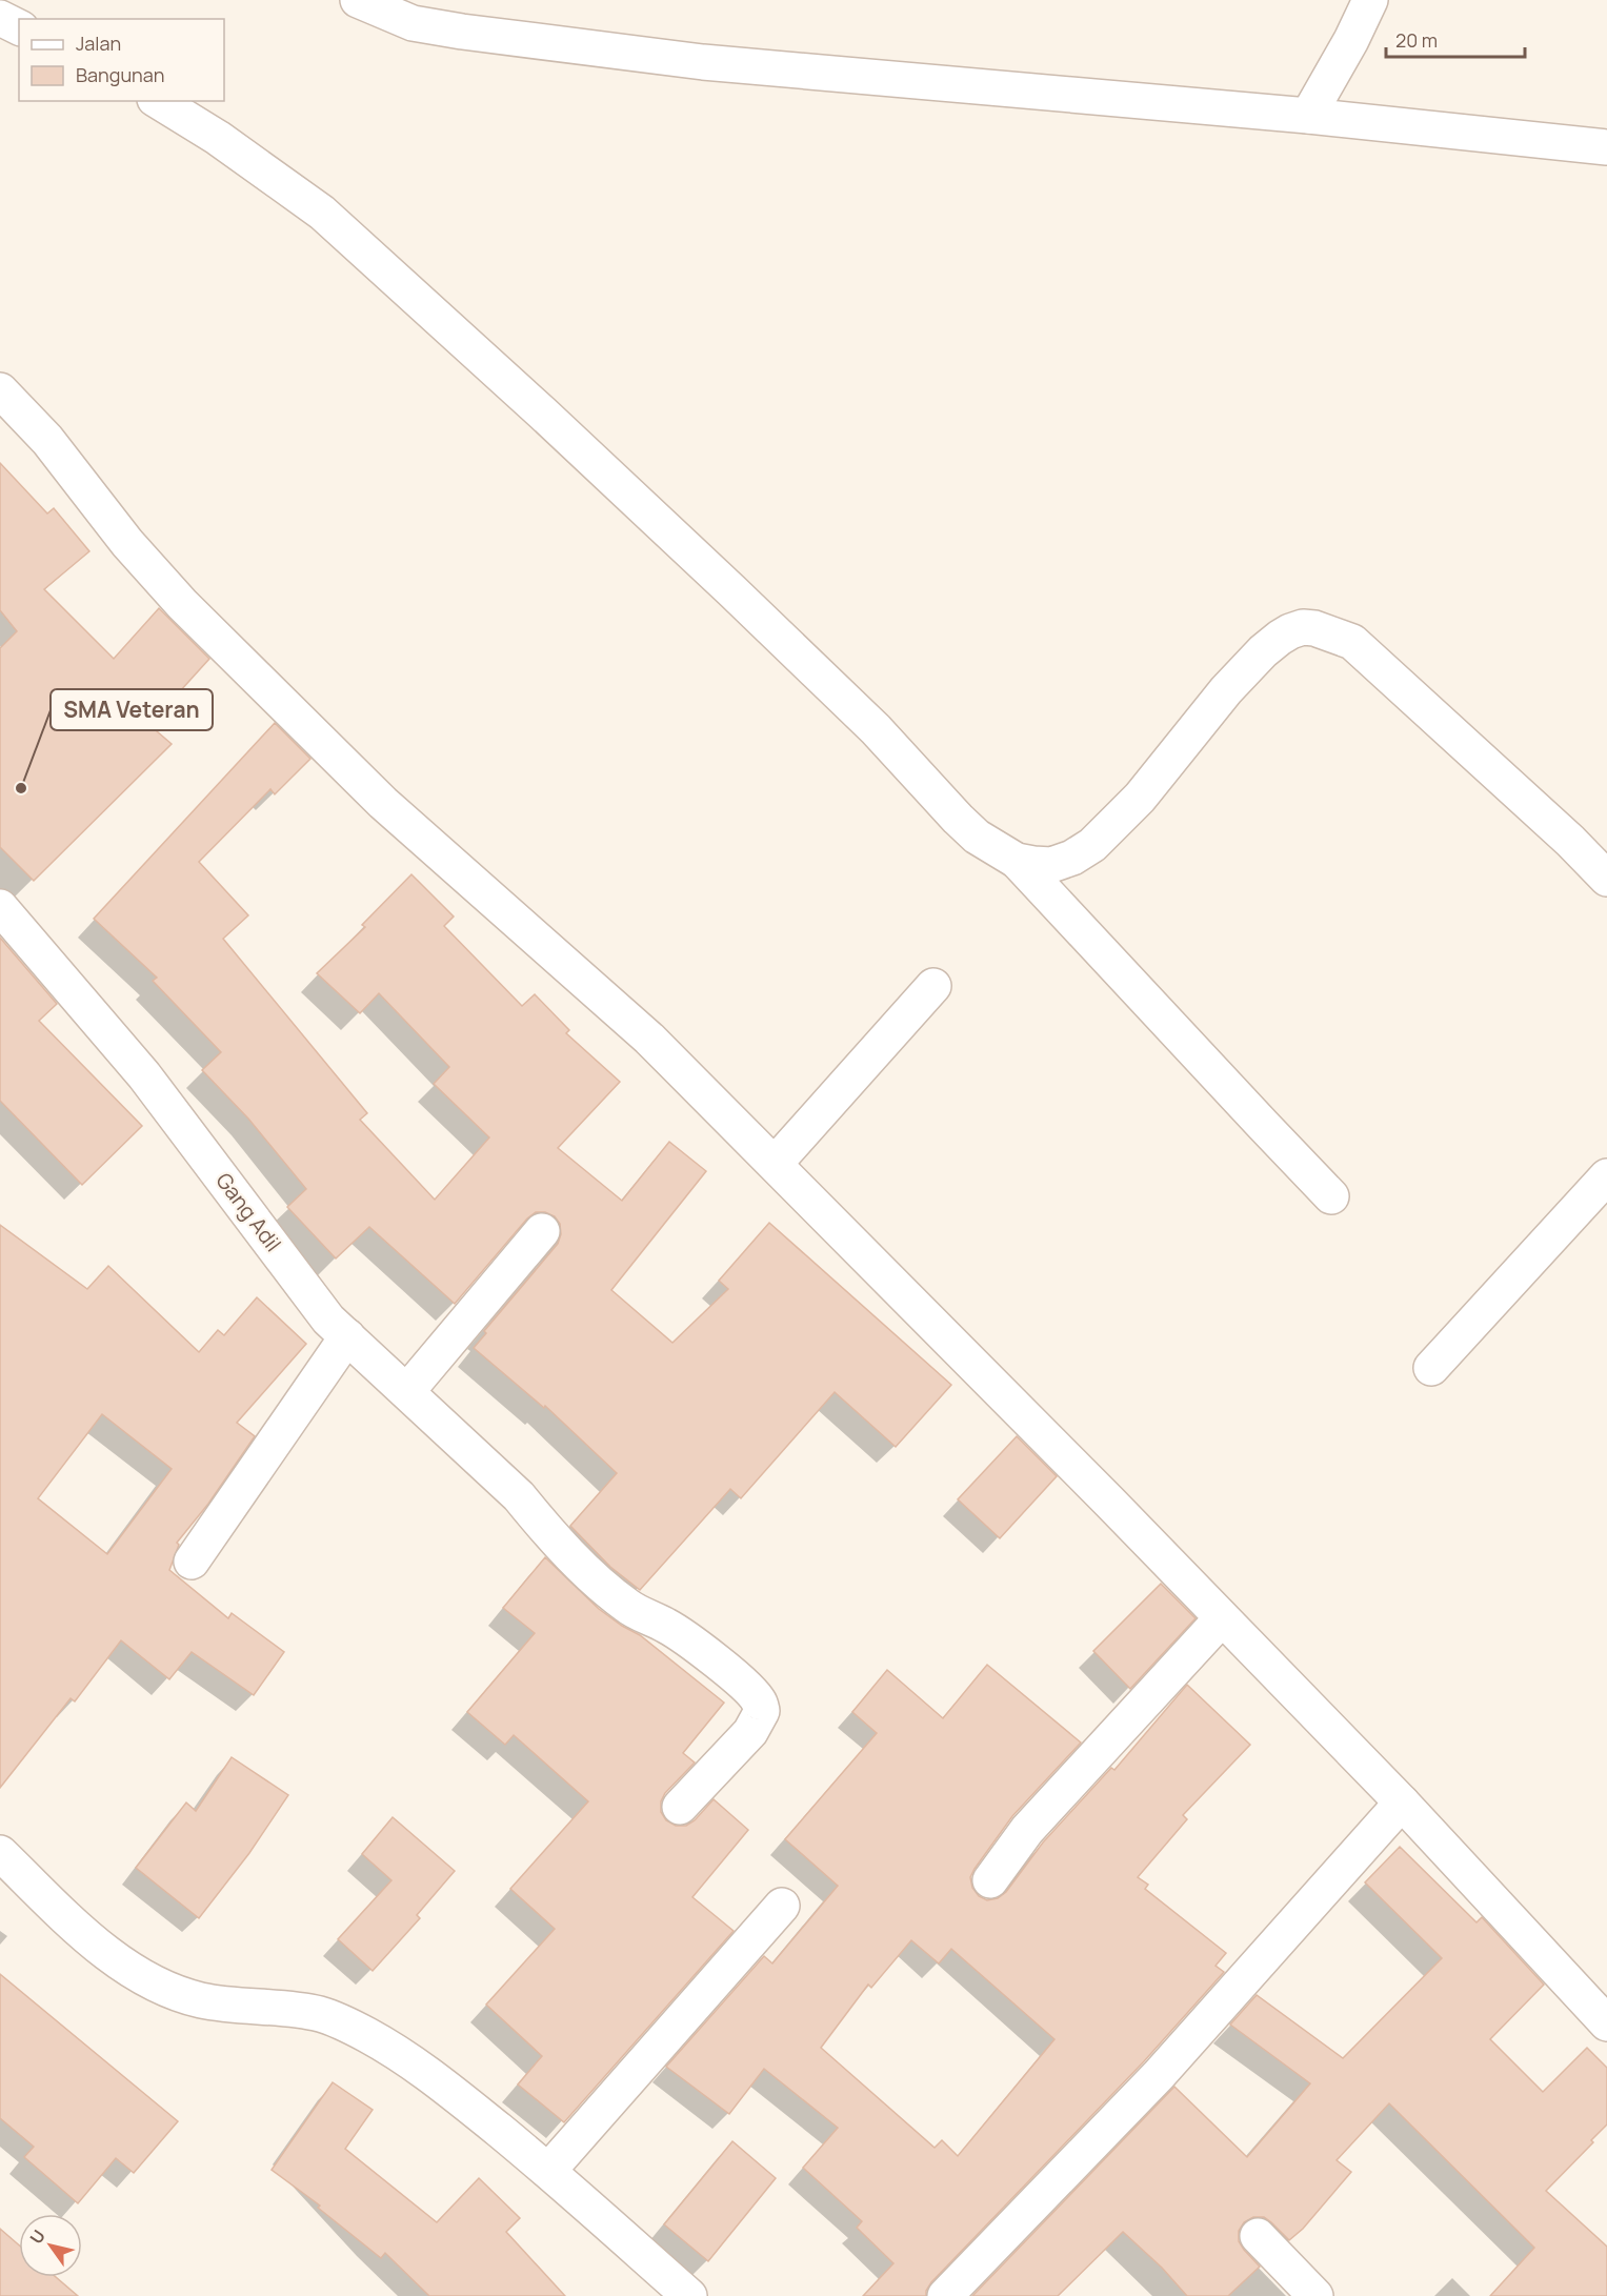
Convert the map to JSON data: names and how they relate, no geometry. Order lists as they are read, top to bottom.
{
  "streets": {
    "street": ["Gang Adil"]
  },
  "places": ["SMA Veteran"],
  "legend": ["Jalan", "Bangunan"],
  "scale_bar": "20 m",
  "north": "top left"
}
